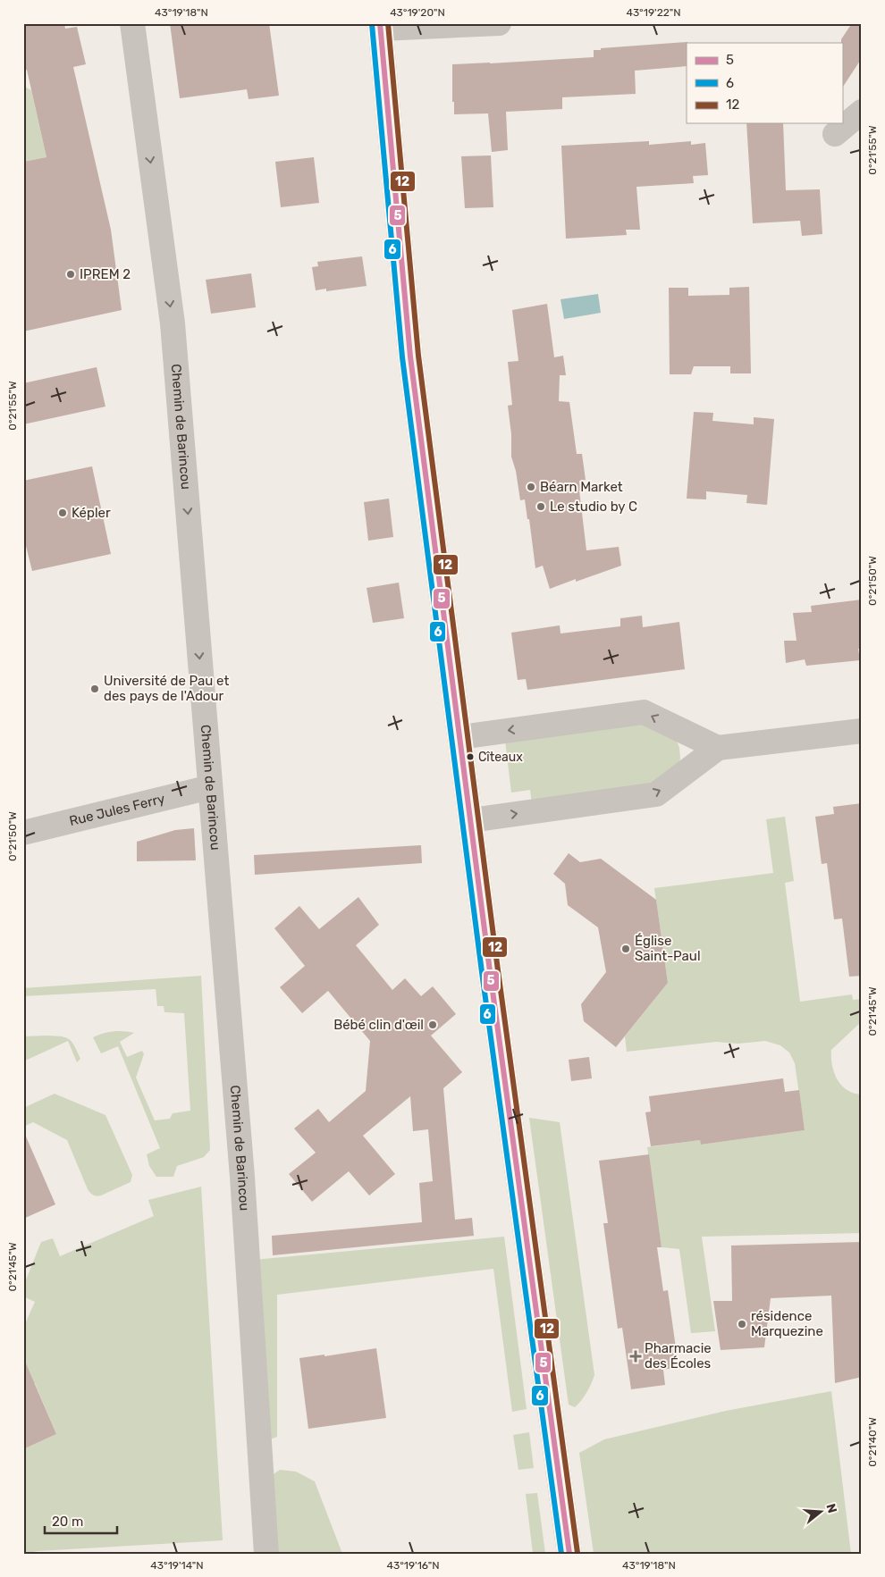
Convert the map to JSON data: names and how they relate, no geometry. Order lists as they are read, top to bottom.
{
  "streets": {
    "street": ["Chemin de Barincou", "Rue Jules Ferry"]
  },
  "crossings": [
    ["Chemin de Barincou", "Rue Jules Ferry"]
  ],
  "one_way": ["Chemin de Barincou"],
  "places": {
    "other": [
      "IPREM 2",
      "Béarn Market",
      "Le studio by C",
      "Képler",
      "Université de Pau et des pays de l'Adour",
      "Cîteaux",
      "Église Saint-Paul",
      "Bébé clin d'œil",
      "résidence Marquezine"
    ],
    "health": ["Pharmacie des Écoles"]
  },
  "lines": ["transit line 5", "transit line 12", "transit line 6"],
  "legend": ["5", "6", "12"],
  "scale_bar": "20 m",
  "north": "right",
  "coordinates": [
    "43°19'18\"N",
    "43°19'20\"N",
    "43°19'22\"N",
    "0°21'55\"W",
    "0°21'50\"W",
    "0°21'45\"W",
    "0°21'40\"W",
    "43°19'14\"N",
    "43°19'16\"N"
  ]
}
